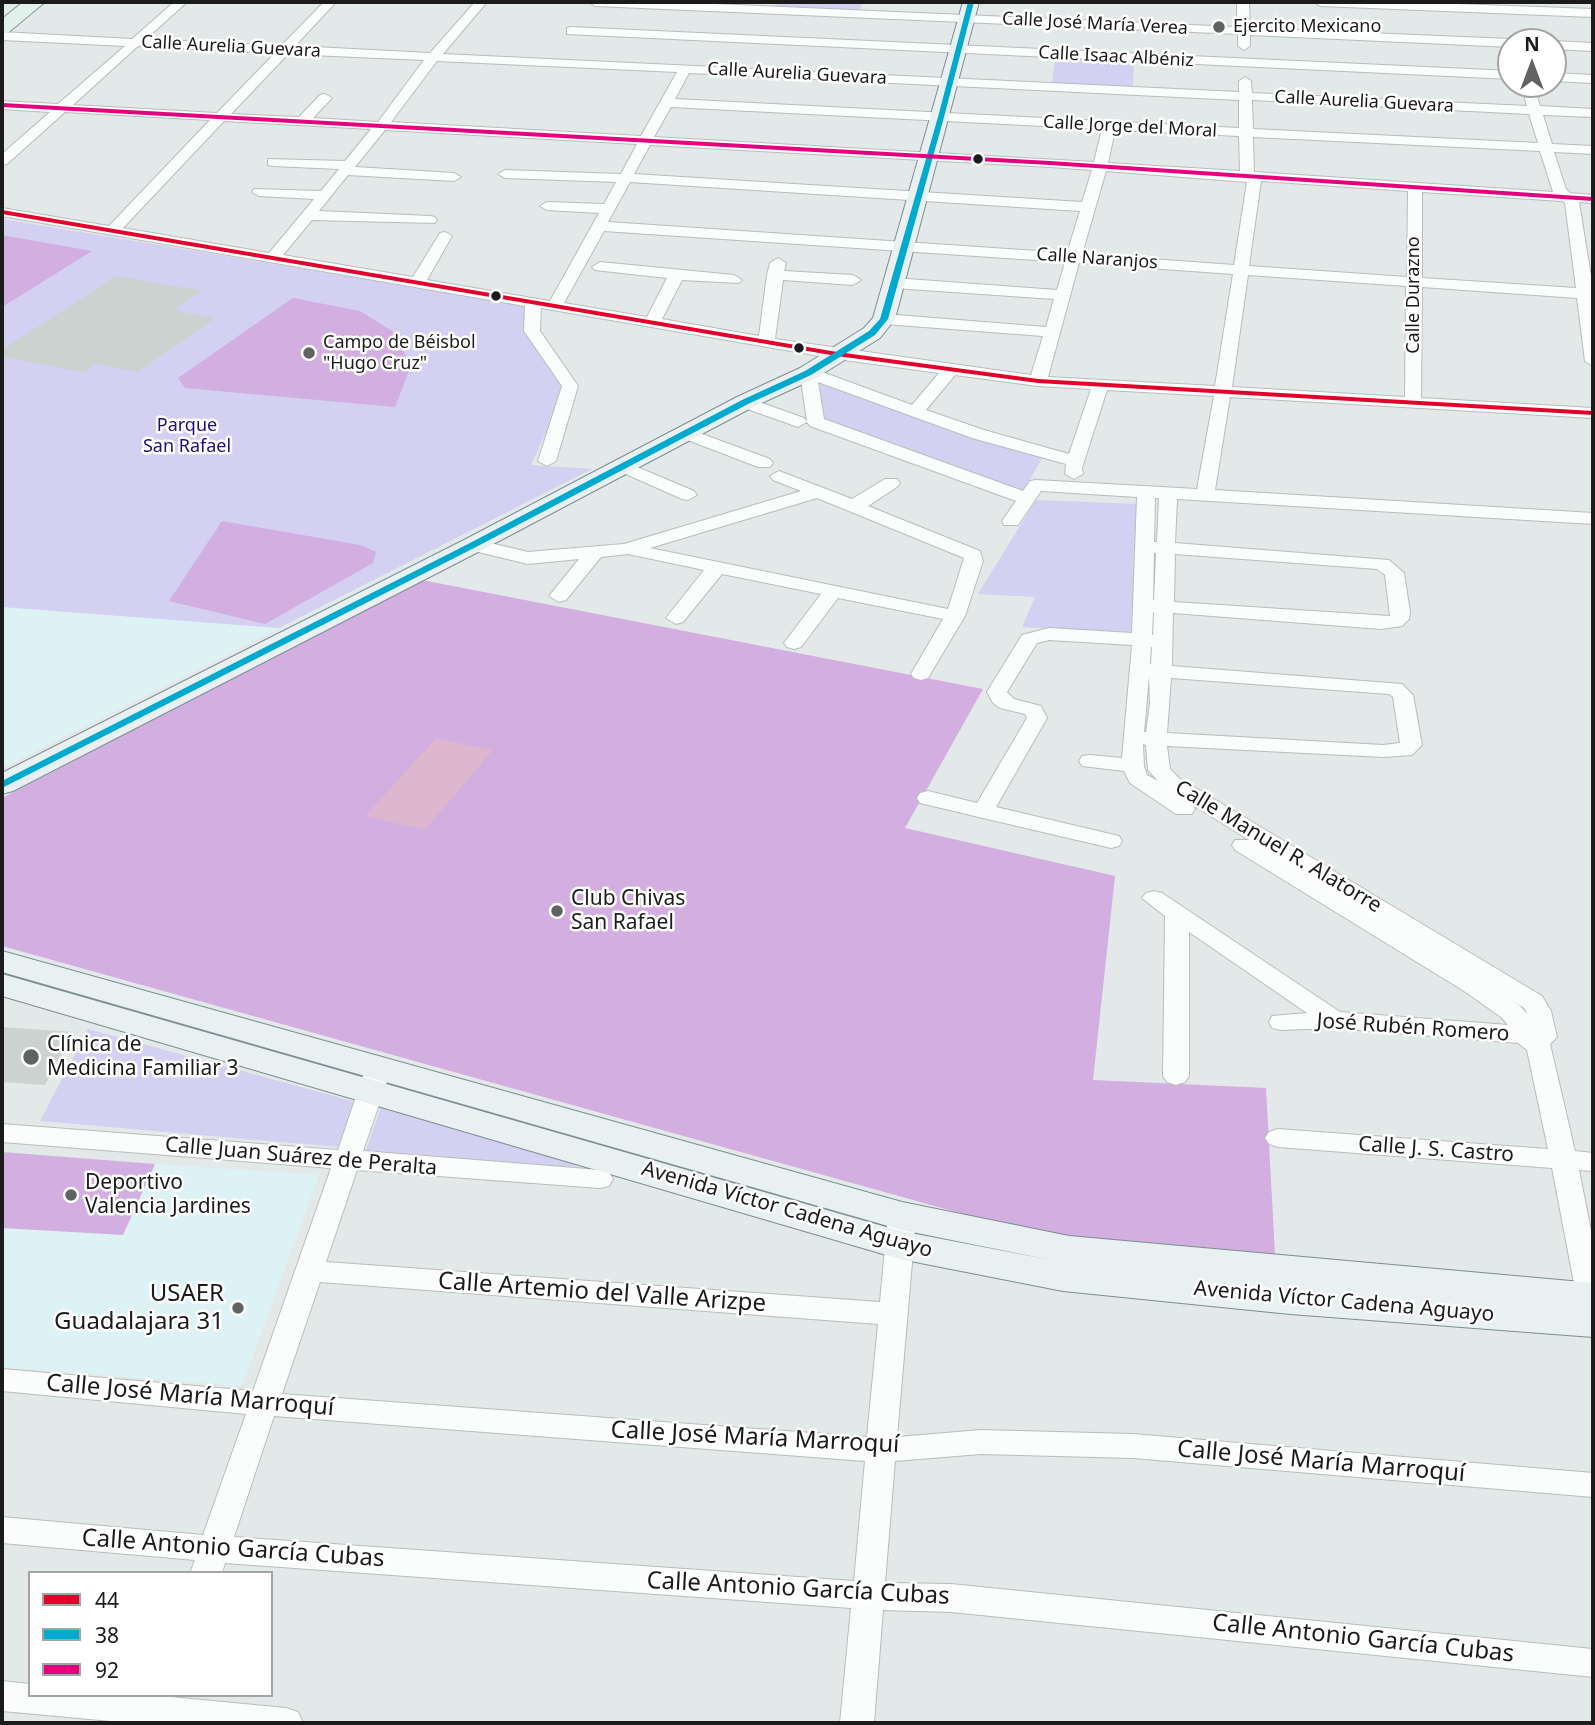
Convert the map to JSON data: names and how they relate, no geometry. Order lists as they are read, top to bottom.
{
  "streets": {
    "street": [
      "Calle José María Verea",
      "Calle Aurelia Guevara",
      "Calle Isaac Albéniz",
      "Calle Jorge del Moral",
      "Calle Naranjos",
      "Calle Durazno",
      "Calle Manuel R. Alatorre",
      "José Rubén Romero",
      "Calle J. S. Castro",
      "Calle Juan Suárez de Peralta",
      "Avenida Víctor Cadena Aguayo",
      "Calle Artemio del Valle Arizpe",
      "Calle José María Marroquí",
      "Calle Antonio García Cubas"
    ]
  },
  "crossings": [
    ["Calle José María Verea", "Calle Aurelia Guevara"],
    ["Calle José María Verea", "Calle Isaac Albéniz"],
    ["Calle Aurelia Guevara", "Calle Isaac Albéniz"],
    ["Calle Naranjos", "Calle Durazno"],
    ["Calle Manuel R. Alatorre", "José Rubén Romero"],
    ["Calle Manuel R. Alatorre", "Calle J. S. Castro"],
    ["Calle Manuel R. Alatorre", "Avenida Víctor Cadena Aguayo"]
  ],
  "parks": ["Parque San Rafael"],
  "places": [
    "Ejercito Mexicano",
    "Campo de Béisbol \"Hugo Cruz\"",
    "Club Chivas San Rafael",
    "Clínica de Medicina Familiar 3",
    "Deportivo Valencia Jardines",
    "USAER Guadalajara 31"
  ],
  "lines": ["transit line 38", "transit line 92", "transit line 44"],
  "legend": ["44", "38", "92"],
  "north": "top"
}
